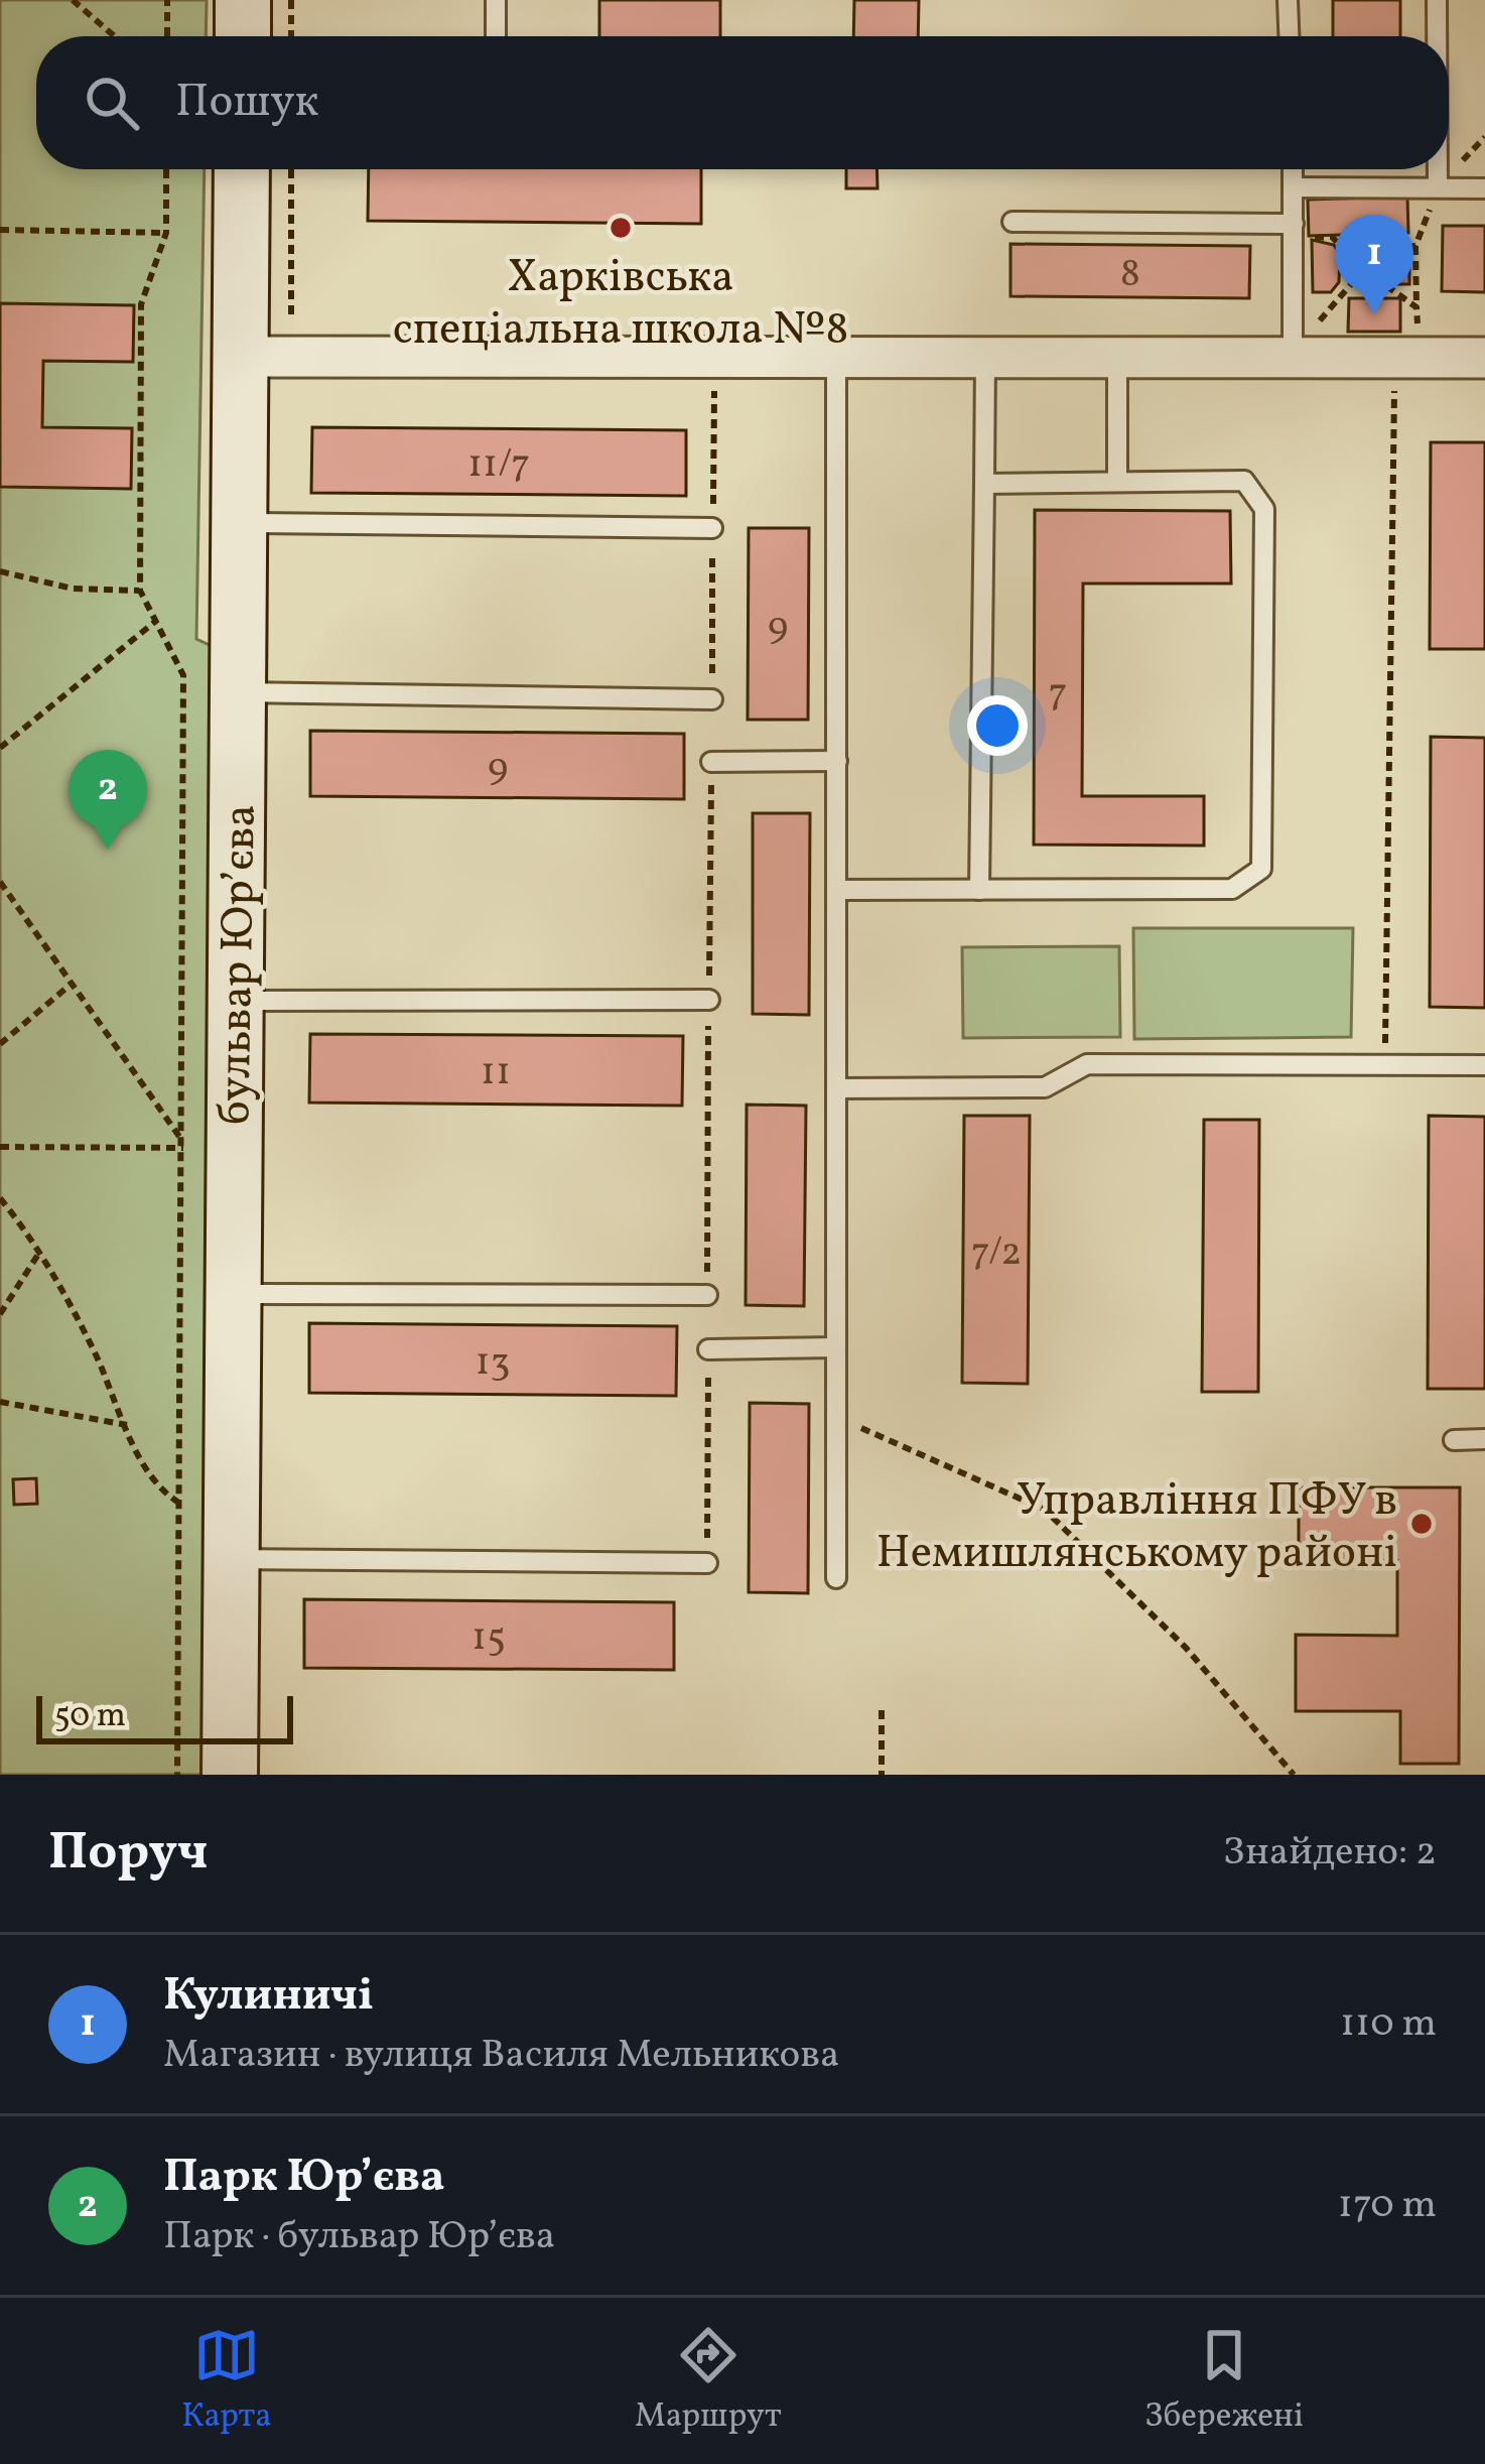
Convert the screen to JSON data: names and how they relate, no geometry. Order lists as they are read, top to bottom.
{
  "streets": {
    "street": ["бульвар Юрʼєва"]
  },
  "places": ["Харківська спеціальна школа №8", "Управління ПФУ в Немишлянському районі"],
  "house_numbers": [
    "8",
    "11/7",
    "9",
    "7",
    "9",
    "11",
    "7/2",
    "13",
    "15"
  ],
  "scale_bar": "50 m",
  "page": {
    "search": "Пошук",
    "pins": ["1", "2"],
    "scale": "50 m",
    "heading": ["Поруч", "Знайдено: 2"],
    "list": [
      {
        "mark": "1",
        "name": "Кулиничі",
        "note": "Магазин · вулиця Василя Мельникова",
        "value": "110 m"
      },
      {
        "mark": "2",
        "name": "Парк Юр’єва",
        "note": "Парк · бульвар Юрʼєва",
        "value": "170 m"
      }
    ],
    "nav": ["Карта", "Маршрут", "Збережені"]
  }
}
